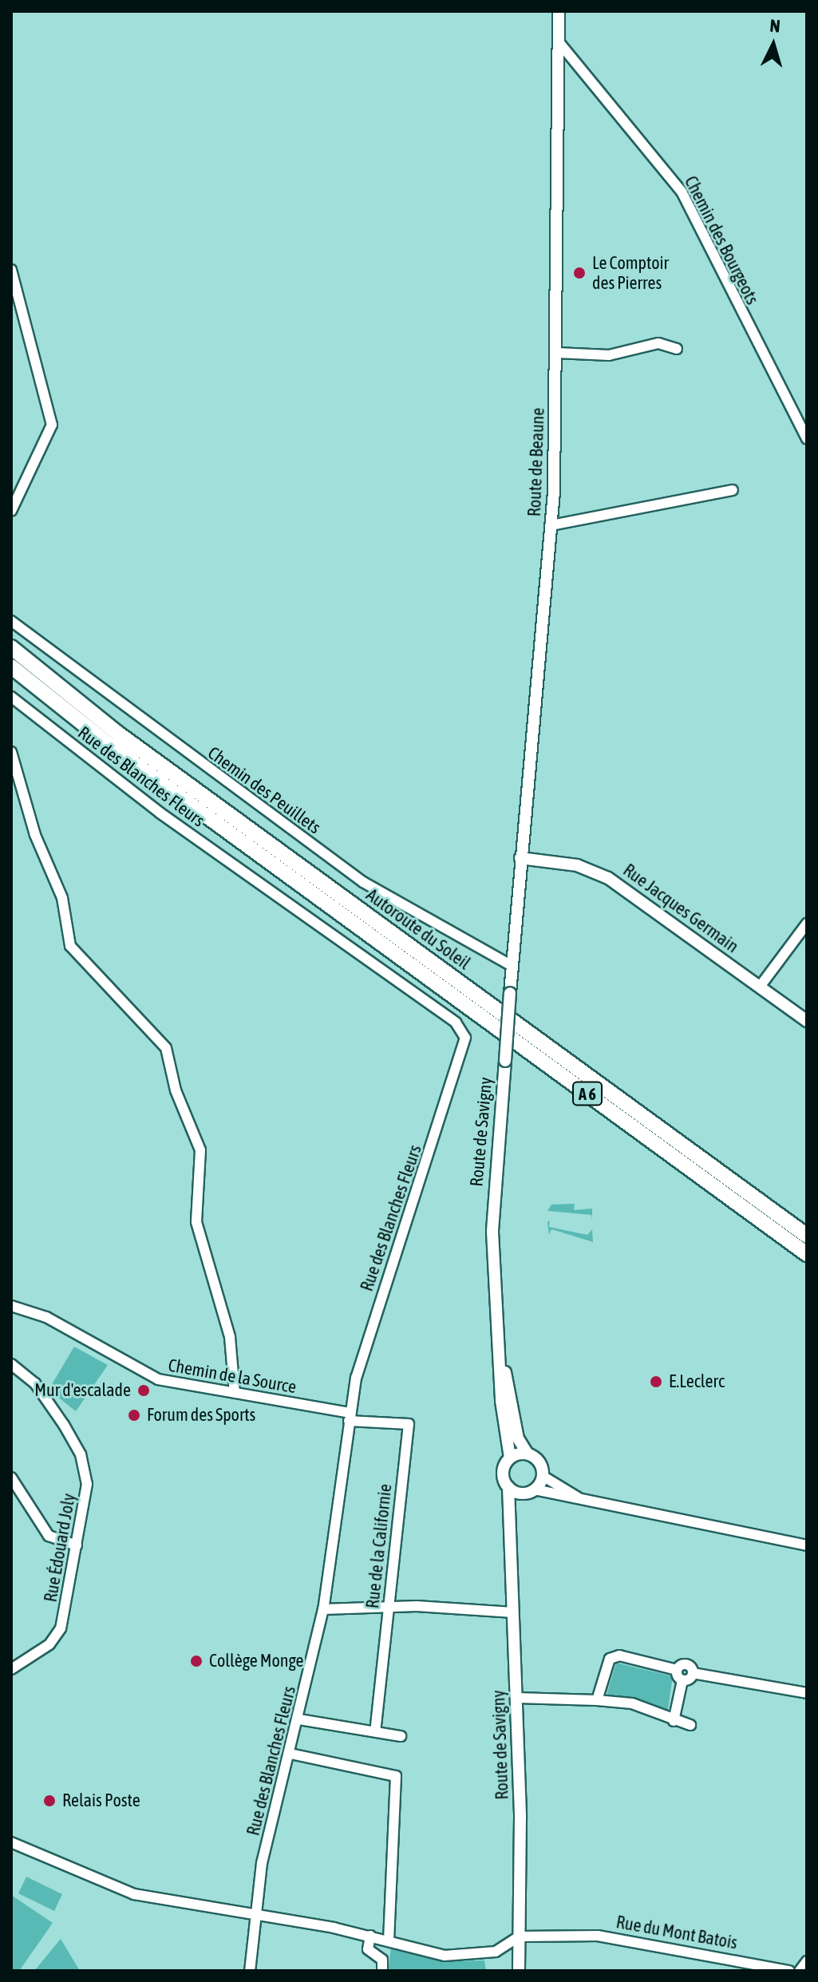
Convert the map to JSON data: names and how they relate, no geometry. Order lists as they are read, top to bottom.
{
  "streets": {
    "highway": ["Autoroute du Soleil", "A 6"],
    "main road": ["Route de Beaune", "Rue Jacques Germain", "Route de Savigny"],
    "street": [
      "Chemin des Bourgeots",
      "Rue des Blanches Fleurs",
      "Chemin des Peuillets",
      "Chemin de la Source",
      "Rue de la Californie",
      "Rue Édouard Joly",
      "Rue du Mont Batois"
    ]
  },
  "crossings": [
    ["Chemin des Bourgeots", "Route de Beaune"],
    ["Route de Beaune", "Rue Jacques Germain"],
    ["Route de Beaune", "Route de Savigny"],
    ["Rue des Blanches Fleurs", "Chemin de la Source"],
    ["Rue des Blanches Fleurs", "Rue de la Californie"],
    ["Chemin des Peuillets", "Route de Savigny"],
    ["Route de Savigny", "Rue du Mont Batois"],
    ["Chemin de la Source", "Rue de la Californie"]
  ],
  "places": [
    "Le Comptoir des Pierres",
    "E.Leclerc",
    "Mur d'escalade",
    "Forum des Sports",
    "Collège Monge",
    "Relais Poste"
  ],
  "north": "top"
}
